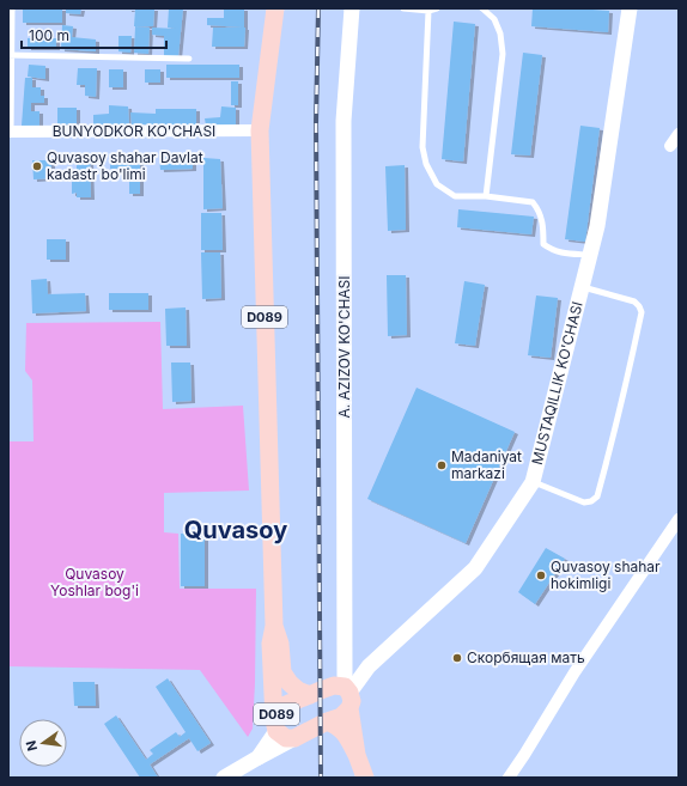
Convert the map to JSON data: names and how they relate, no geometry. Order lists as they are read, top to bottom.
{
  "streets": {
    "main road": ["D089"],
    "street": ["BUNYODKOR KO'CHASI", "A. AZIZOV KO'CHASI", "MUSTAQILLIK KO'CHASI"]
  },
  "crossings": [
    ["BUNYODKOR KO'CHASI", "D089"],
    ["D089", "A. AZIZOV KO'CHASI"],
    ["D089", "MUSTAQILLIK KO'CHASI"],
    ["A. AZIZOV KO'CHASI", "MUSTAQILLIK KO'CHASI"]
  ],
  "districts": ["Quvasoy"],
  "parks": ["Quvasoy Yoshlar bog'i"],
  "places": [
    "Quvasoy shahar Davlat kadastr bo'limi",
    "Madaniyat markazi",
    "Quvasoy shahar hokimligi",
    "Скорбящая мать"
  ],
  "scale_bar": "100 m",
  "north": "left"
}
